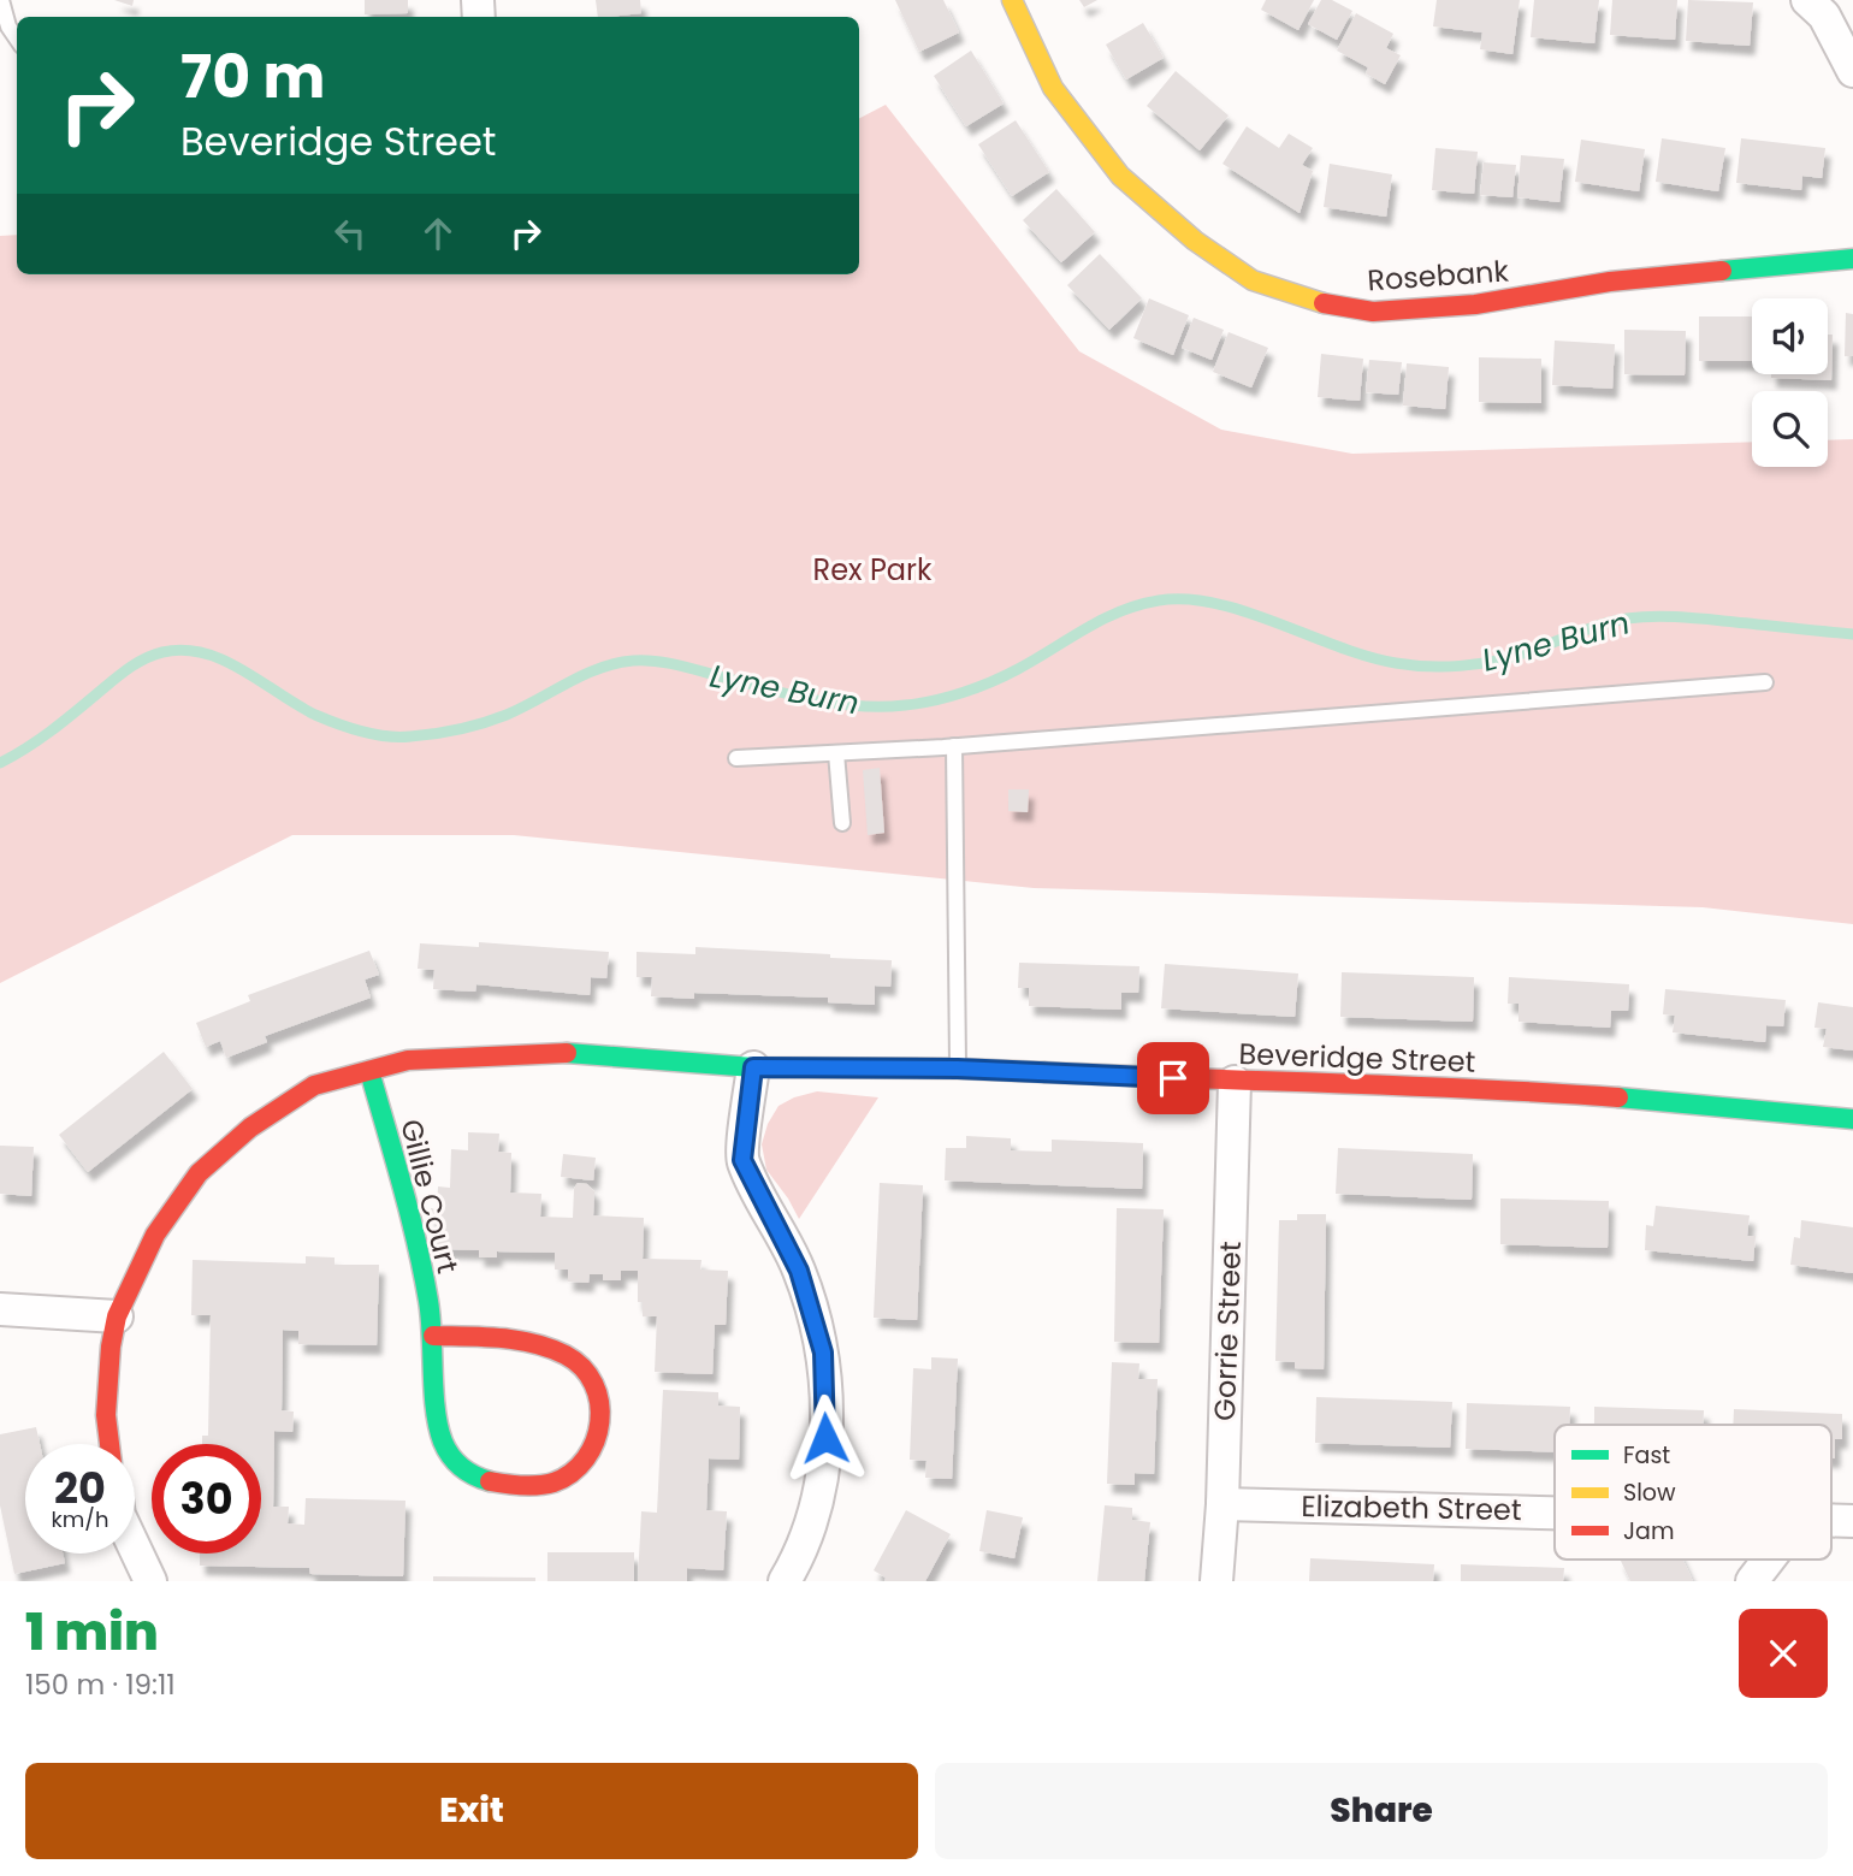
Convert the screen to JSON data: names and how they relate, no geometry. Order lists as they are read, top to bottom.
{
  "streets": {
    "street": [
      "Rosebank",
      "Beveridge Street",
      "Gillie Court",
      "Gorrie Street",
      "Elizabeth Street"
    ]
  },
  "crossings": [
    ["Beveridge Street", "Gillie Court"],
    ["Beveridge Street", "Gorrie Street"],
    ["Gorrie Street", "Elizabeth Street"]
  ],
  "water": ["Lyne Burn"],
  "parks": ["Rex Park"],
  "legend": ["Fast", "Slow", "Jam"],
  "page": {
    "turn": ["70 m", "Beveridge Street"],
    "speed": "20 km/h",
    "limit": "30",
    "heading": ["1 min", "150 m · 19:11"],
    "buttons": ["Exit", "Share"]
  }
}
